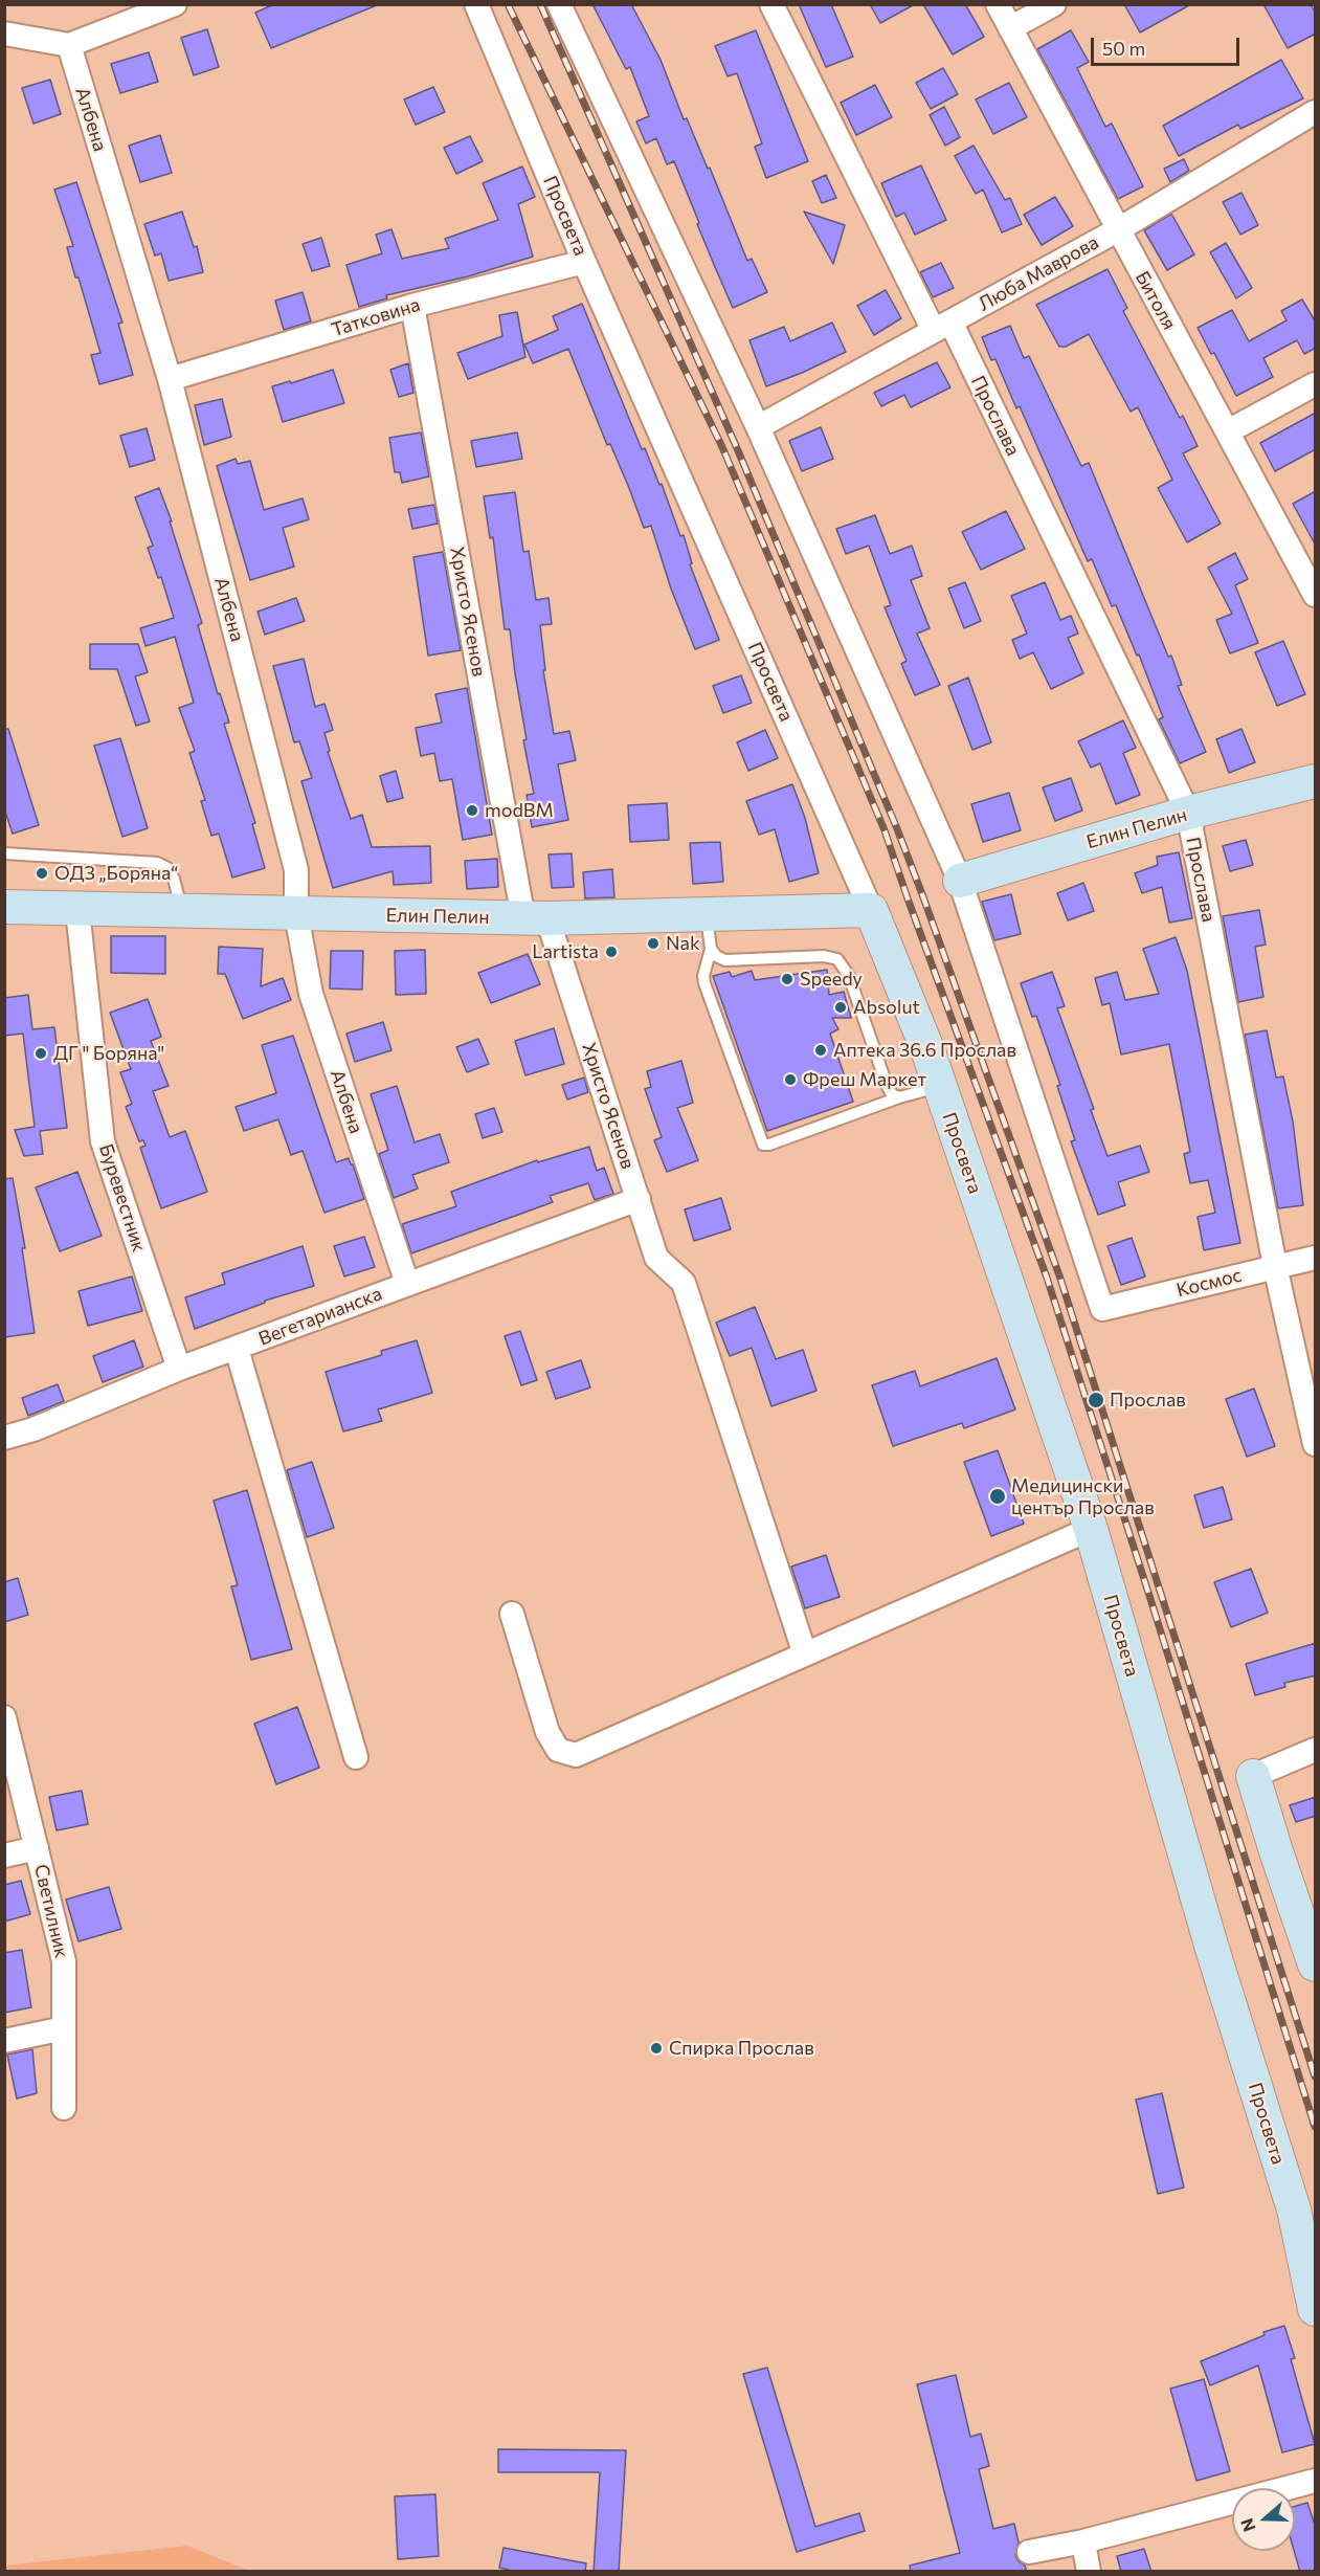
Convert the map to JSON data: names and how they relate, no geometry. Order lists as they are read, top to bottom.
{
  "streets": {
    "street": [
      "Албена",
      "Просвета",
      "Люба Маврова",
      "Битоля",
      "Татковина",
      "Прослава",
      "Христо Ясенов",
      "Елин Пелин",
      "Буревестник",
      "Космос",
      "Вегетарианска",
      "Светилник"
    ]
  },
  "crossings": [
    ["Албена", "Татковина"],
    ["Албена", "Елин Пелин"],
    ["Албена", "Вегетарианска"],
    ["Просвета", "Татковина"],
    ["Просвета", "Елин Пелин"],
    ["Люба Маврова", "Битоля"],
    ["Люба Маврова", "Прослава"],
    ["Татковина", "Христо Ясенов"],
    ["Прослава", "Елин Пелин"],
    ["Прослава", "Космос"],
    ["Христо Ясенов", "Елин Пелин"],
    ["Христо Ясенов", "Вегетарианска"],
    ["Елин Пелин", "Буревестник"],
    ["Елин Пелин", "Космос"],
    ["Буревестник", "Вегетарианска"]
  ],
  "places": [
    "modBM",
    "ОДЗ „Боряна“",
    "Nak",
    "Lartista",
    "Speedy",
    "Absolut",
    "Аптека 36.6 Прослав",
    "ДГ \" Боряна\"",
    "Фреш Маркет",
    "Прослав",
    "Медицински център Прослав",
    "Спирка Прослав"
  ],
  "scale_bar": "50 m",
  "north": "left"
}
